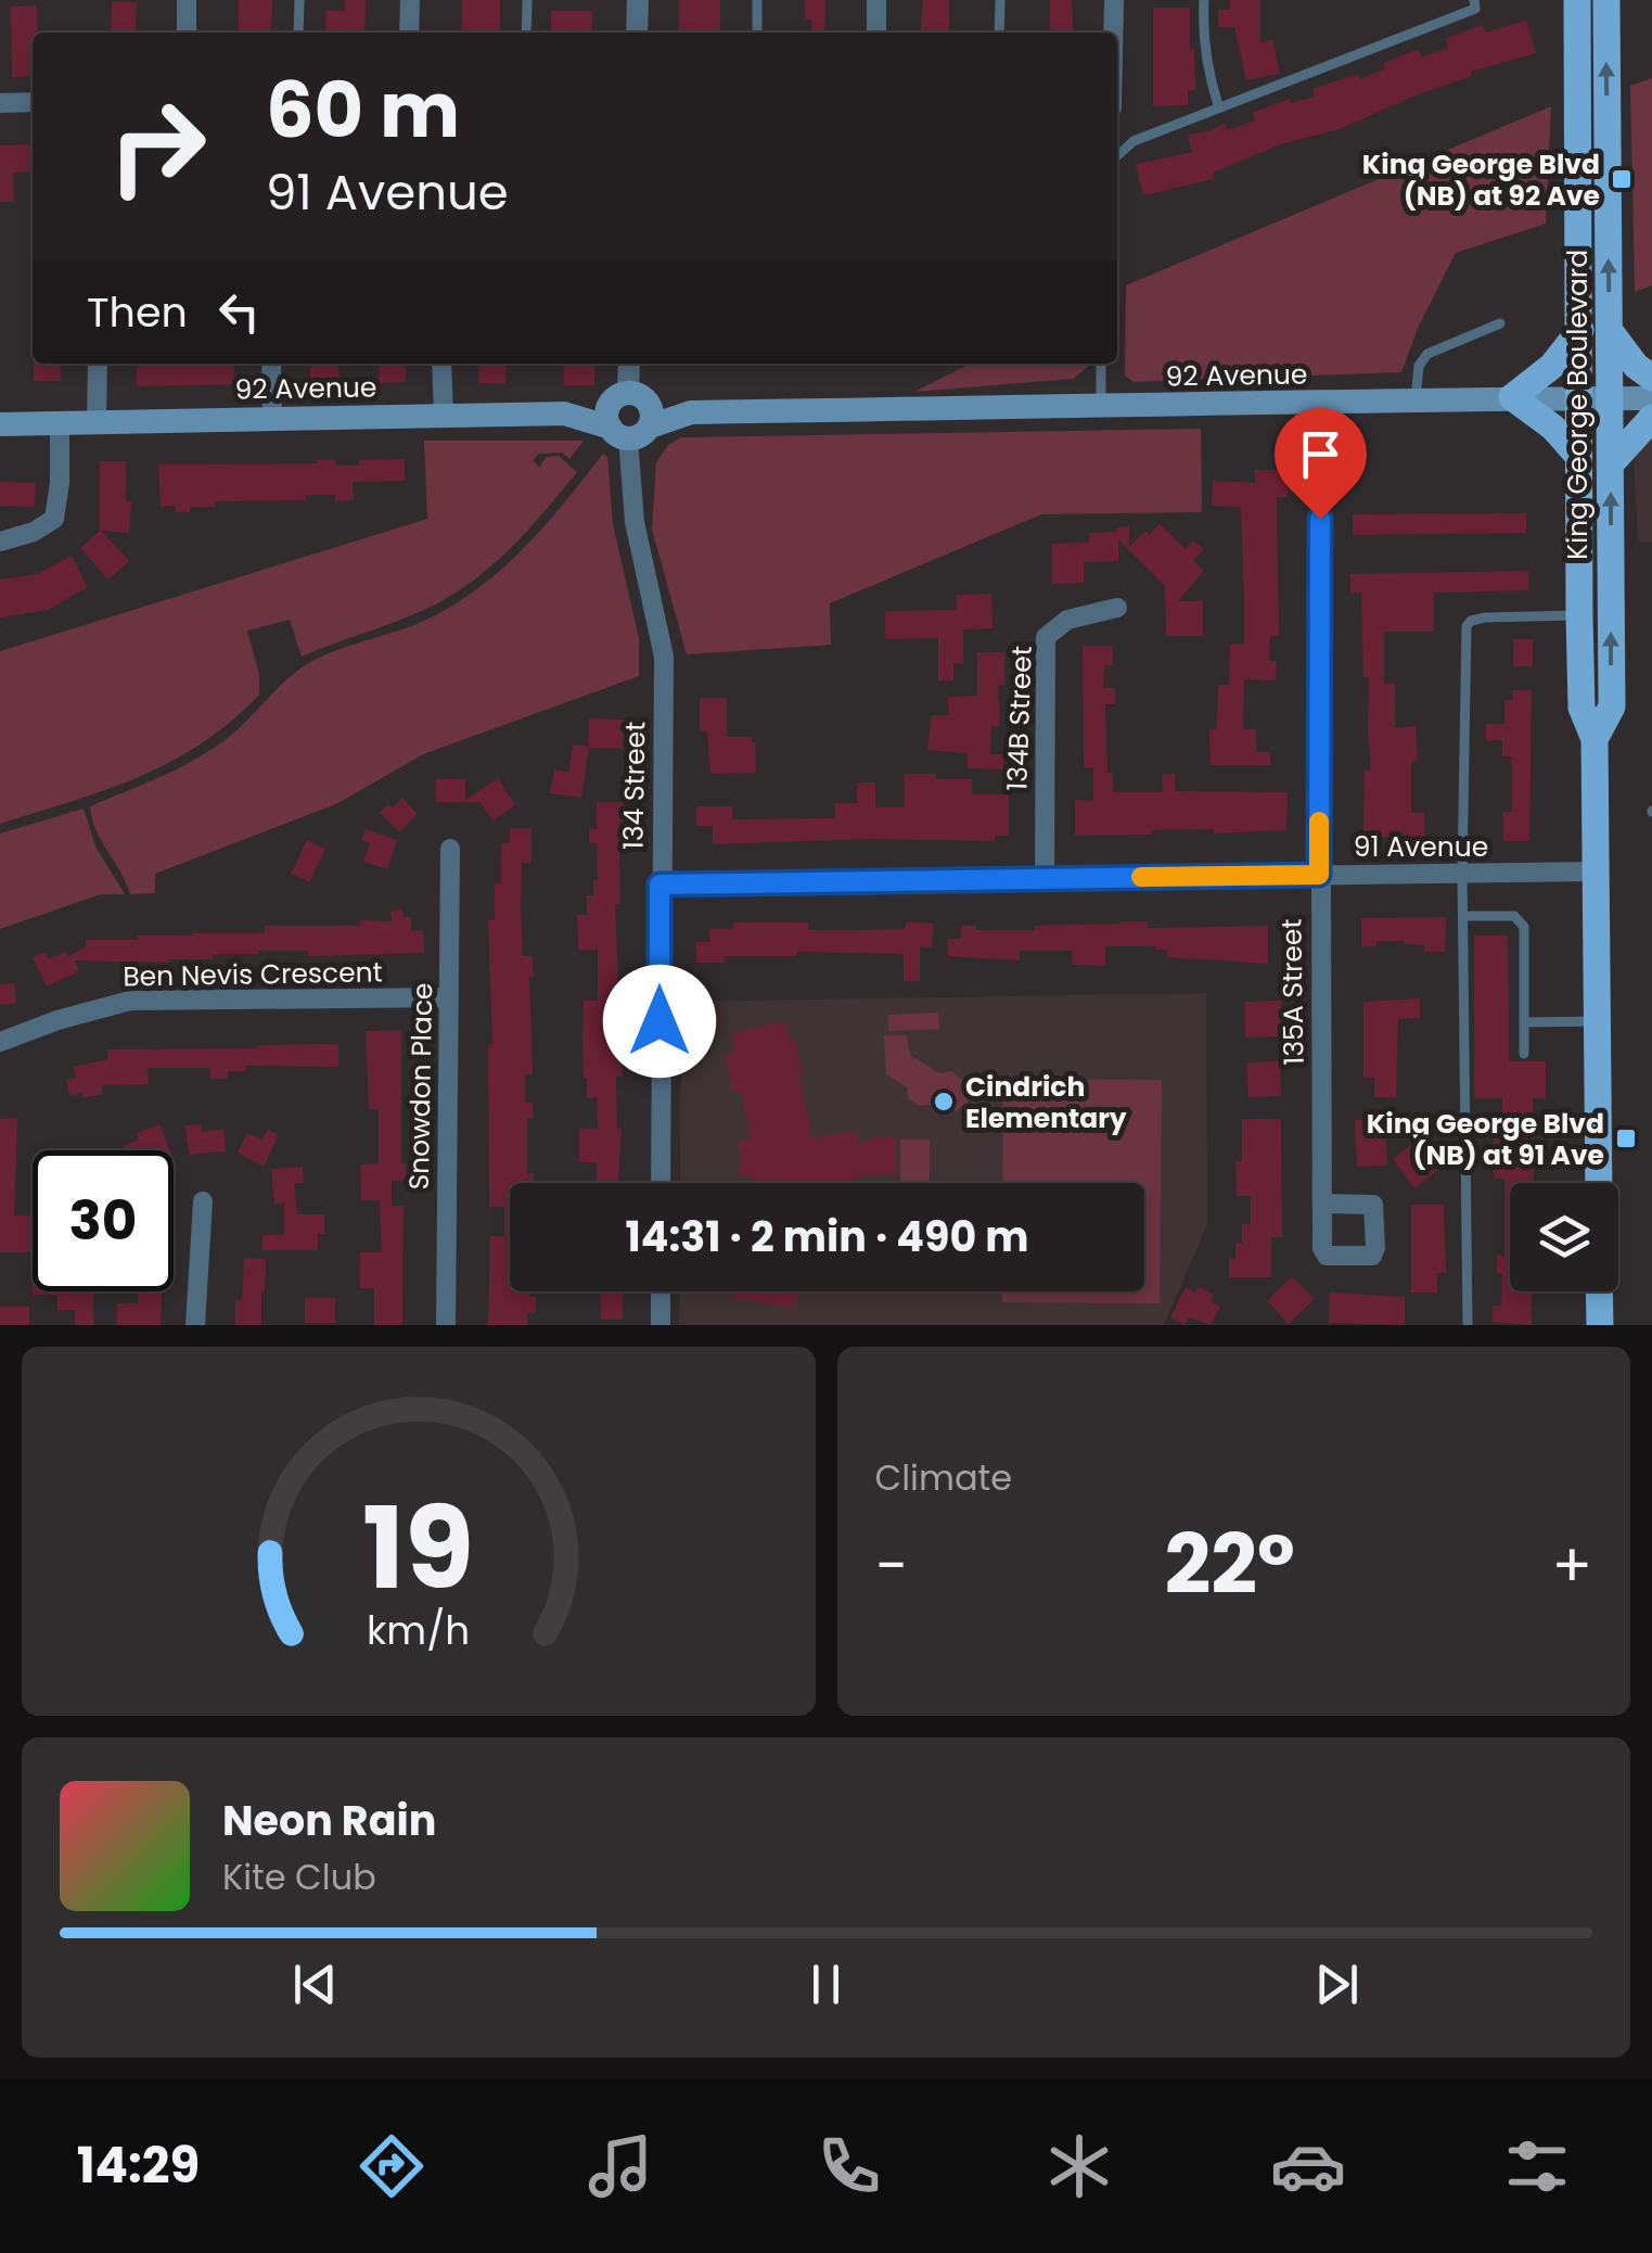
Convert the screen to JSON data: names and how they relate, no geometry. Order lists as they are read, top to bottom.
{
  "streets": {
    "main road": ["92 Avenue", "King George Boulevard"],
    "street": [
      "134B Street",
      "134 Street",
      "91 Avenue",
      "Ben Nevis Crescent",
      "135A Street",
      "Snowdon Place"
    ]
  },
  "crossings": [
    ["92 Avenue", "King George Boulevard"],
    ["92 Avenue", "134 Street"],
    ["King George Boulevard", "91 Avenue"],
    ["134B Street", "91 Avenue"],
    ["134 Street", "91 Avenue"],
    ["91 Avenue", "135A Street"],
    ["Ben Nevis Crescent", "Snowdon Place"]
  ],
  "places": {
    "transit": ["King George Blvd (NB) at 92 Ave", "King George Blvd (NB) at 91 Ave"],
    "other": ["Cindrich Elementary"]
  },
  "page": {
    "turn": ["60 m", "91 Avenue"],
    "then": "Then",
    "limit": "30",
    "trip": "14:31 · 2 min · 490 m",
    "tile": "Climate",
    "heat": ["−", "22°", "+"],
    "song": ["Neon Rain", "Kite Club"],
    "tabs": "14:29",
    "gauge": ["19", "km/h"]
  }
}
